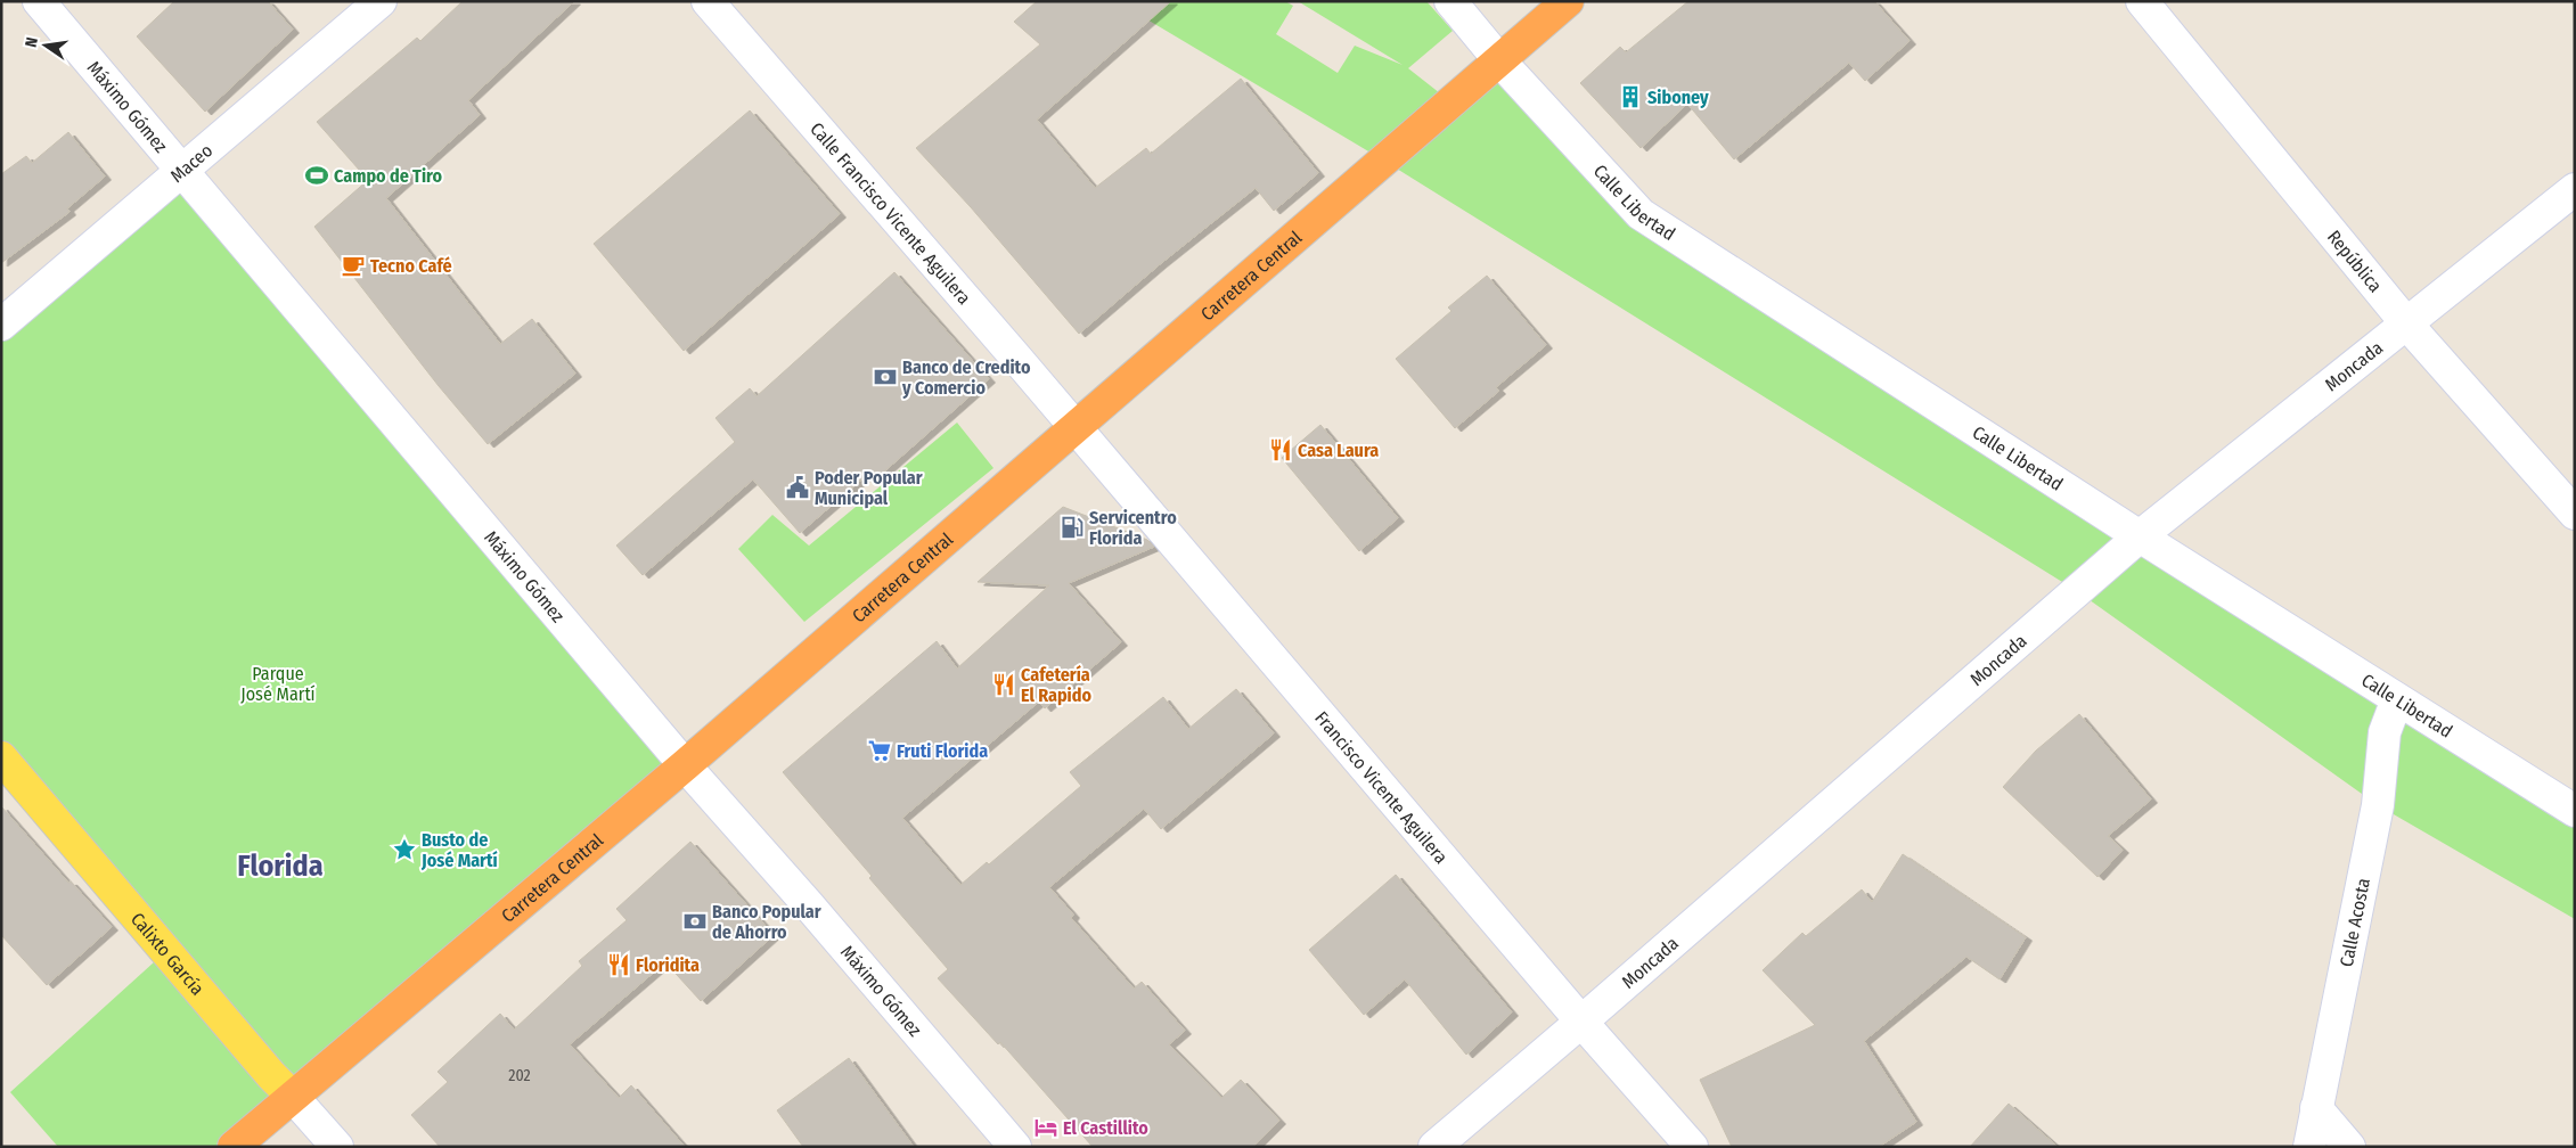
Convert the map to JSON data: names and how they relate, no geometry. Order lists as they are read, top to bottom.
{
  "streets": {
    "highway": ["Carretera Central"],
    "main road": ["Calixto García"],
    "street": [
      "Máximo Gómez",
      "Maceo",
      "Calle Libertad",
      "Calle Francisco Vicente Aguilera",
      "República",
      "Moncada",
      "Francisco Vicente Aguilera",
      "Calle Acosta"
    ]
  },
  "crossings": [
    ["Máximo Gómez", "Maceo"],
    ["Máximo Gómez", "Carretera Central"],
    ["Calle Libertad", "Carretera Central"],
    ["Calle Libertad", "Moncada"],
    ["Calle Libertad", "Calle Acosta"],
    ["Calle Francisco Vicente Aguilera", "Carretera Central"],
    ["Calle Francisco Vicente Aguilera", "Francisco Vicente Aguilera"],
    ["República", "Moncada"],
    ["Carretera Central", "Francisco Vicente Aguilera"],
    ["Carretera Central", "Calixto García"],
    ["Moncada", "Francisco Vicente Aguilera"]
  ],
  "districts": ["Florida"],
  "parks": ["Parque José Martí"],
  "places": {
    "building": ["Siboney"],
    "sports": ["Campo de Tiro"],
    "cafe": ["Tecno Café"],
    "bank": ["Banco de Credito y Comercio", "Banco Popular de Ahorro"],
    "restaurant": ["Casa Laura", "Cafetería El Rapido", "Floridita"],
    "public building": ["Poder Popular Municipal"],
    "fuel station": ["Servicentro Florida"],
    "supermarket": ["Fruti Florida"],
    "place": ["Busto de José Martí"],
    "hotel": ["El Castillito"]
  },
  "house_numbers": ["202"],
  "north": "left"
}
